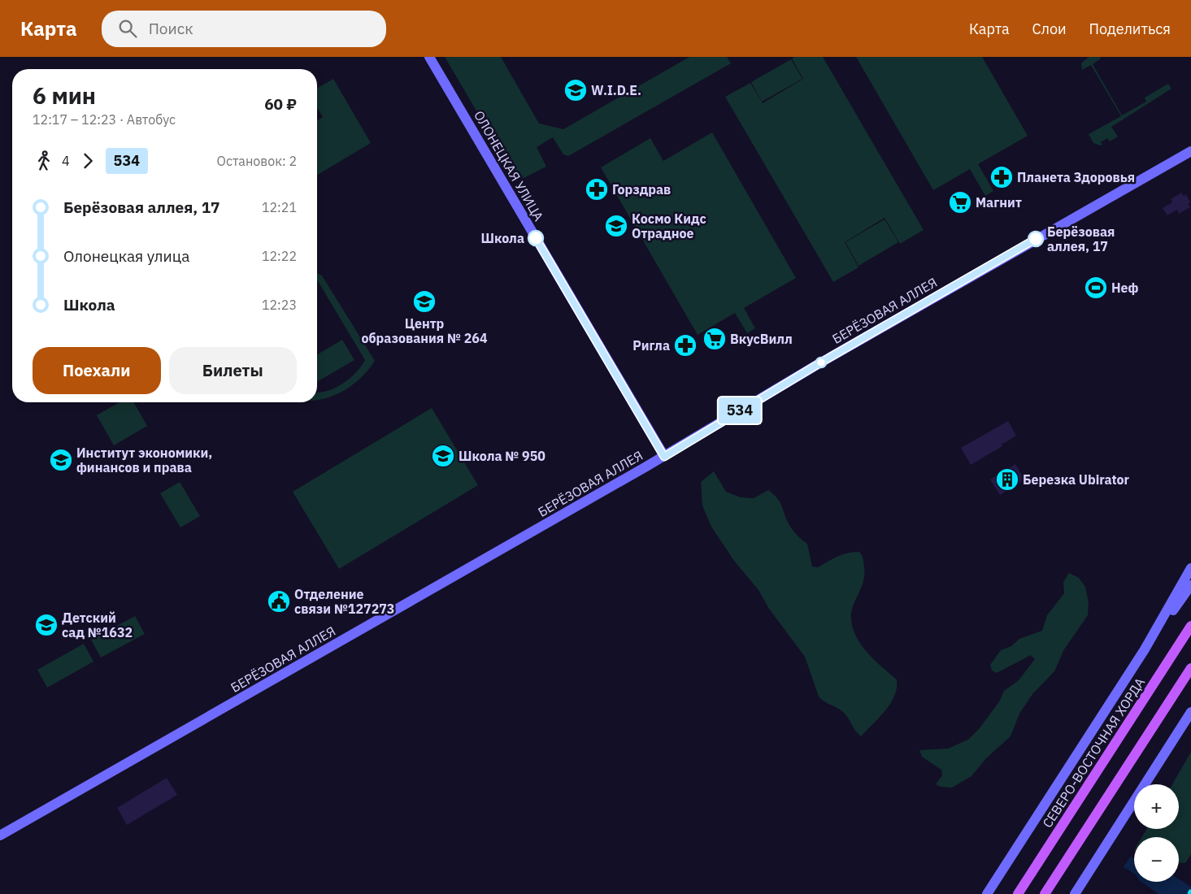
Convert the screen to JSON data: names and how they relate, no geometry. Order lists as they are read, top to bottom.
{
  "streets": {
    "main road": ["ОЛОНЕЦКАЯ УЛИЦА", "БЕРЁЗОВАЯ АЛЛЕЯ", "СЕВЕРО-ВОСТОЧНАЯ ХОРДА"]
  },
  "crossings": [
    ["ОЛОНЕЦКАЯ УЛИЦА", "БЕРЁЗОВАЯ АЛЛЕЯ"]
  ],
  "places": {
    "school or university": [
      "W.I.D.E.",
      "Космо Кидс Отрадное",
      "Центр образования № 264",
      "Школа № 950",
      "Институт экономики, финансов и права",
      "Детский сад №1632"
    ],
    "pharmacy": ["Планета Здоровья", "Горздрав", "Ригла"],
    "supermarket": ["Магнит", "ВкусВилл"],
    "other": ["Школа", "Берёзовая аллея, 17"],
    "sports": ["Неф"],
    "building": ["Березка Ubirator"],
    "public building": ["Отделение связи №127273"]
  },
  "lines": ["bus line 534"],
  "page": {
    "header": "Карта",
    "search": "Поиск",
    "nav": ["Карта", "Слои", "Поделиться"],
    "on_map": "534",
    "heading": ["6 мин", "12:17 – 12:23 · Автобус", "60 ₽"],
    "legs": ["4", "534", "Остановок: 2"],
    "list": [
      {
        "name": "Берёзовая аллея, 17",
        "value": "12:21"
      },
      {
        "name": "Олонецкая улица",
        "value": "12:22"
      },
      {
        "name": "Школа",
        "value": "12:23"
      }
    ],
    "buttons": ["Поехали", "Билеты"],
    "map_buttons": ["+", "−"]
  }
}
